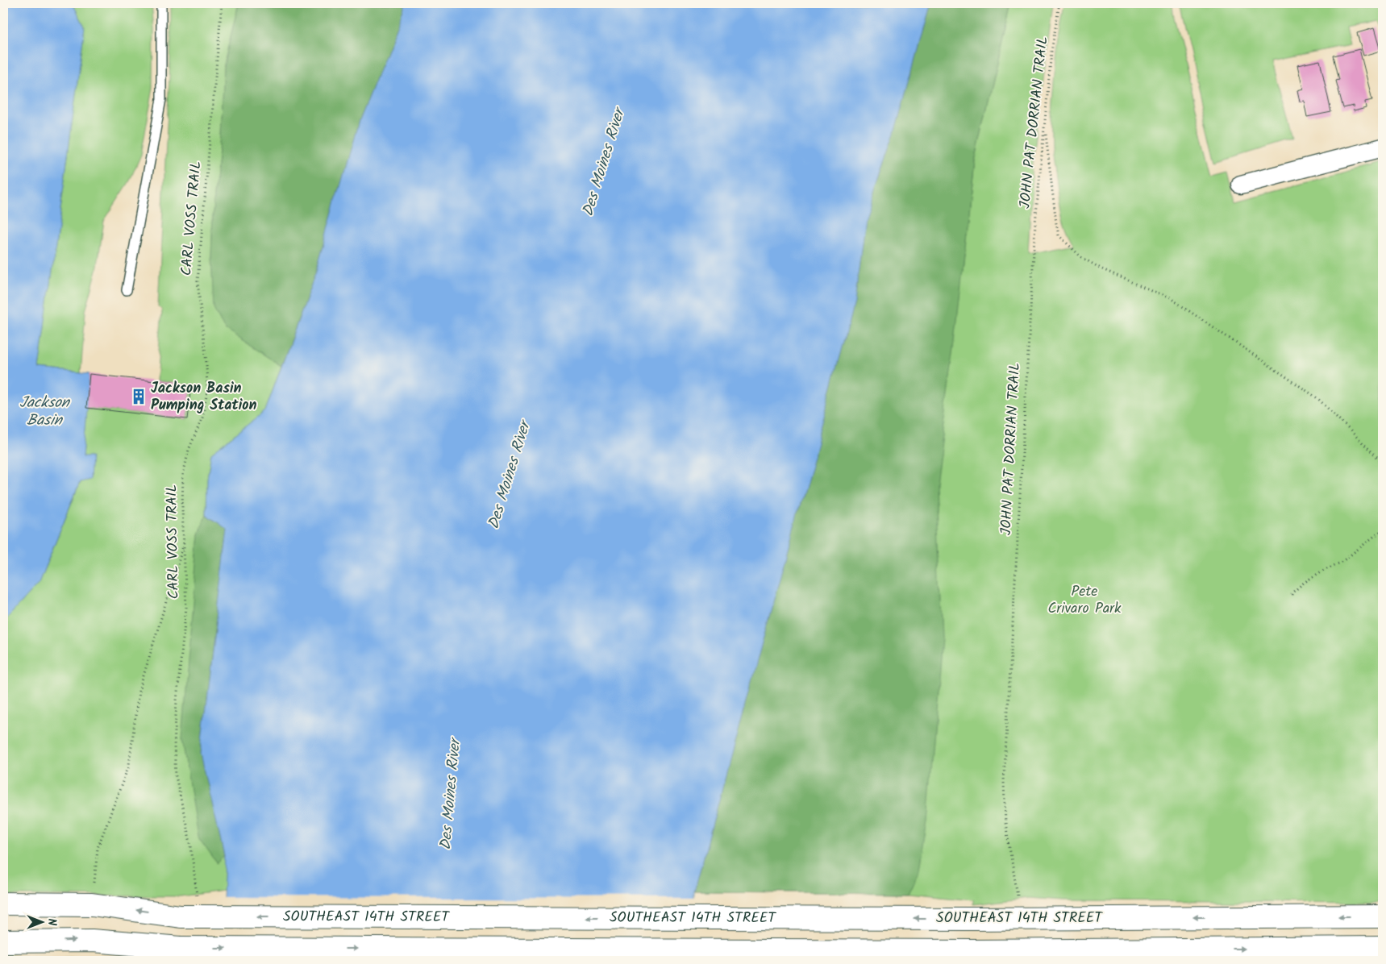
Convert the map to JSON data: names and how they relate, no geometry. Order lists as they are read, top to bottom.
{
  "streets": {
    "main road": ["SOUTHEAST 14TH STREET"],
    "path": ["JOHN PAT DORRIAN TRAIL", "CARL VOSS TRAIL"]
  },
  "water": ["Des Moines River", "Jackson Basin"],
  "parks": ["Pete Crivaro Park"],
  "places": {
    "building": ["Jackson Basin Pumping Station"]
  },
  "north": "right"
}
